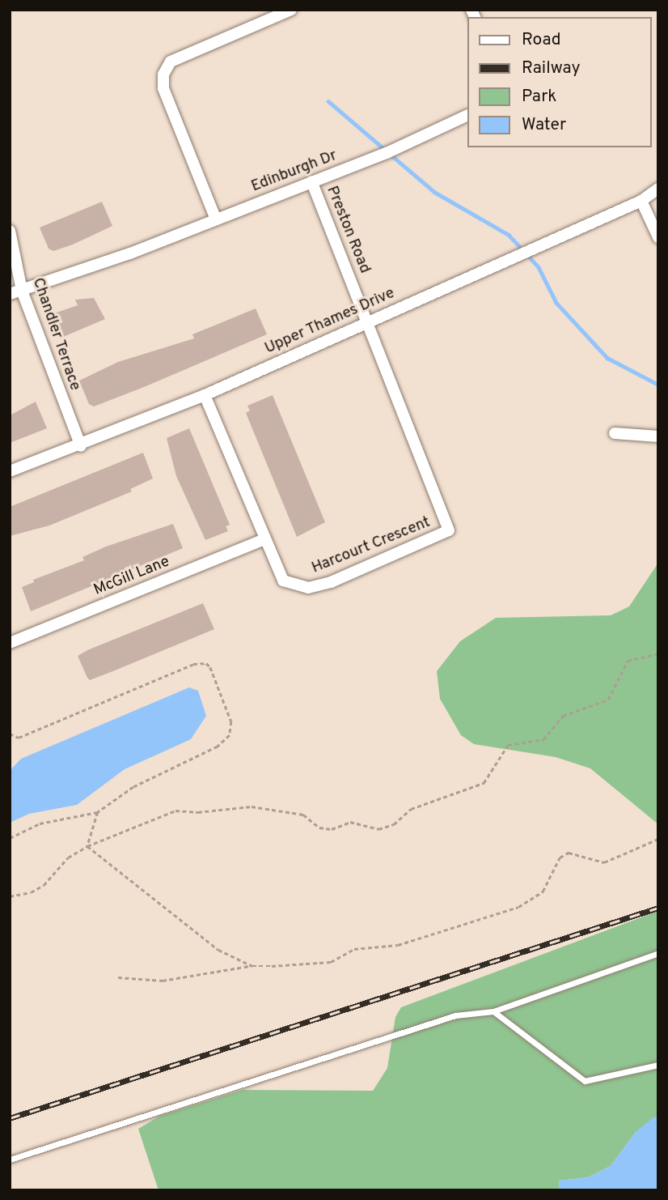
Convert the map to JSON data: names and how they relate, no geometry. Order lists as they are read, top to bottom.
{
  "streets": {
    "street": [
      "Edinburgh Dr",
      "Preston Road",
      "Upper Thames Drive",
      "Chandler Terrace",
      "Harcourt Crescent",
      "McGill Lane"
    ]
  },
  "crossings": [
    ["Edinburgh Dr", "Preston Road"],
    ["Edinburgh Dr", "Chandler Terrace"],
    ["Preston Road", "Upper Thames Drive"],
    ["Preston Road", "Harcourt Crescent"],
    ["Upper Thames Drive", "Chandler Terrace"],
    ["Upper Thames Drive", "Harcourt Crescent"],
    ["Harcourt Crescent", "McGill Lane"]
  ],
  "legend": [
    "Road",
    "Railway",
    "Park",
    "Water"
  ]
}
